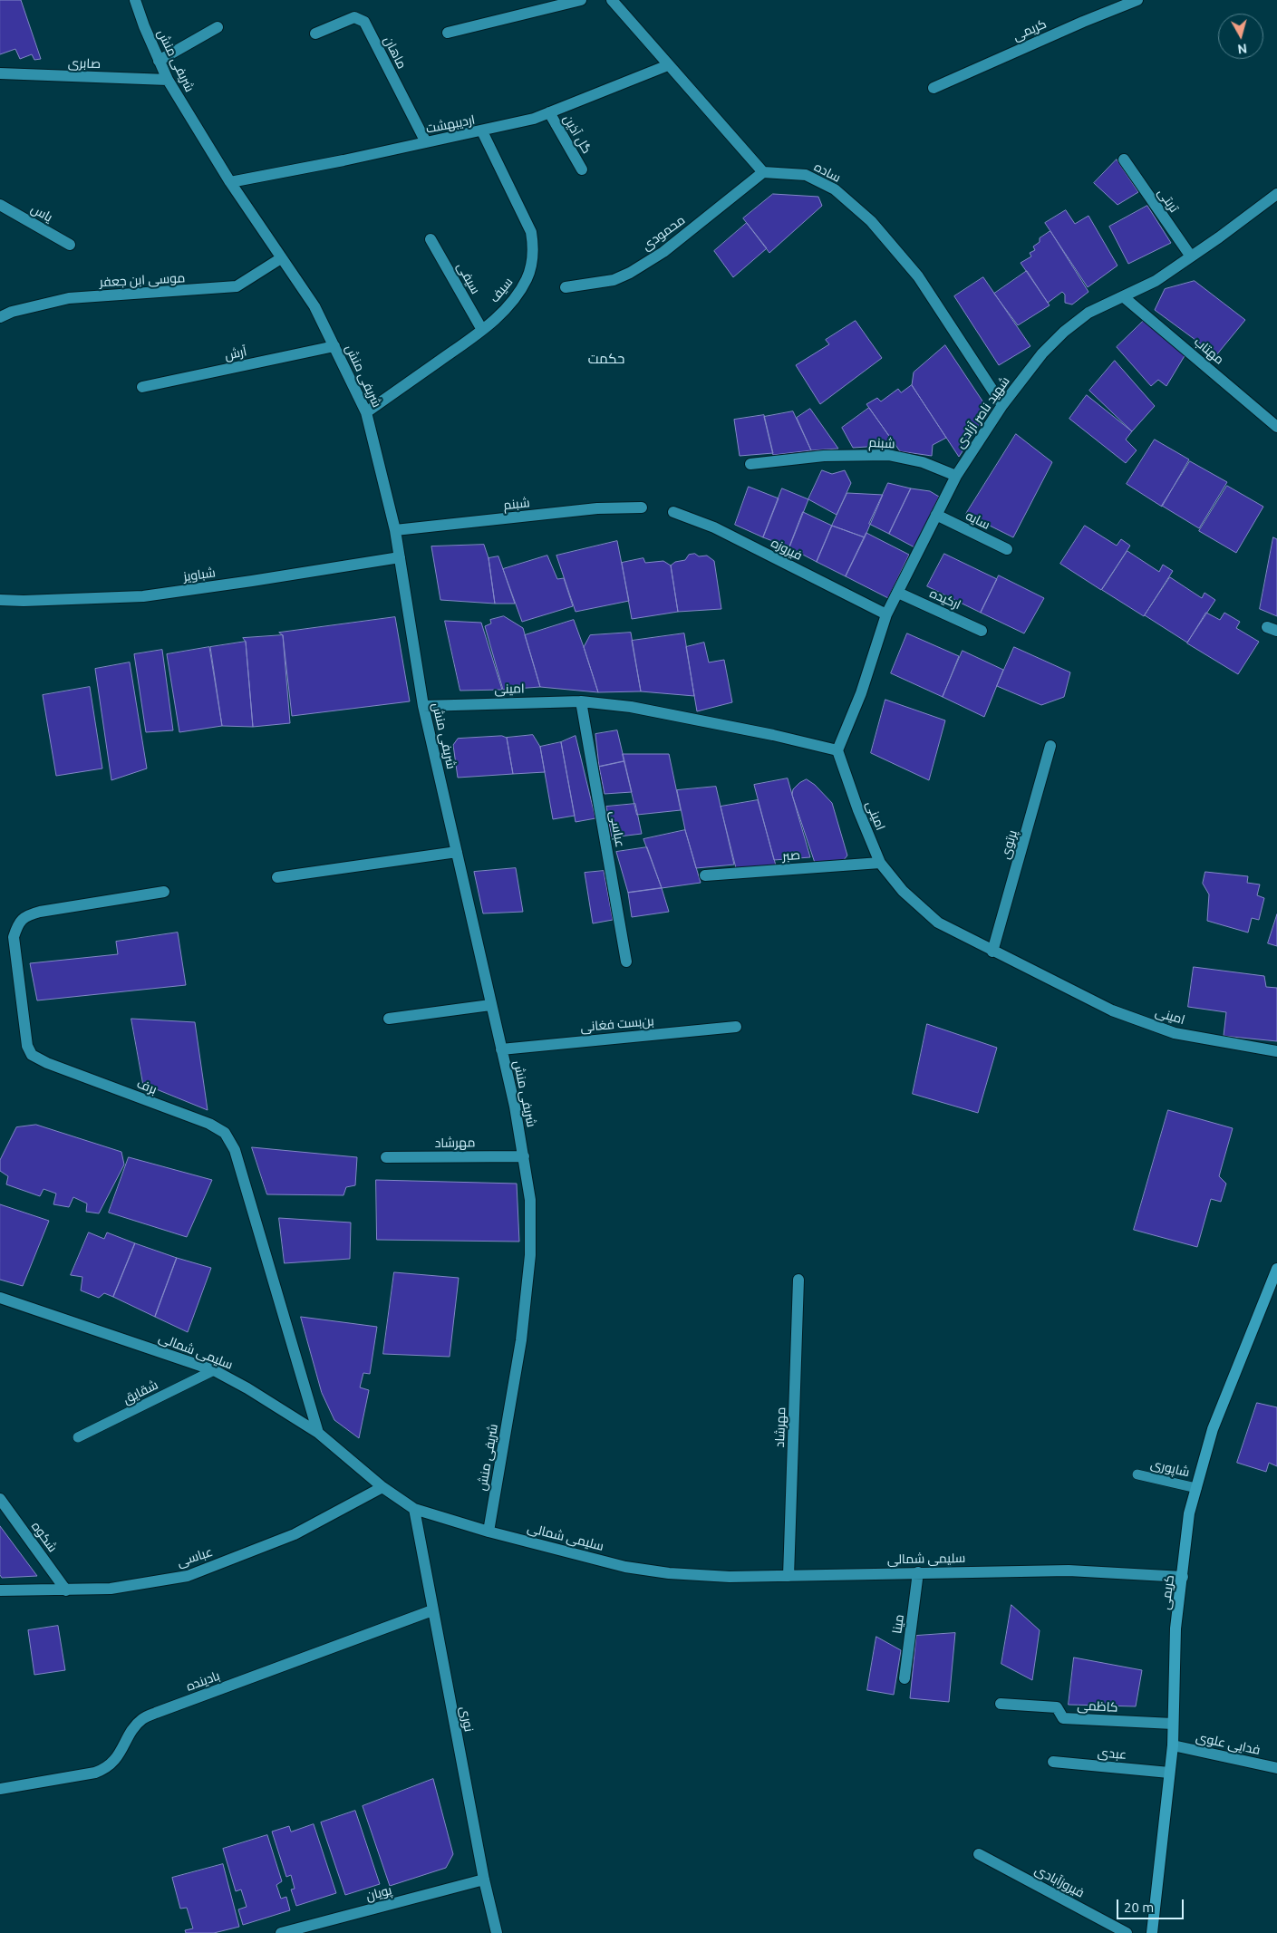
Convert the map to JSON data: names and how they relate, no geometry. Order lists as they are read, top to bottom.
{
  "streets": {
    "main road": ["کریمی"],
    "street": [
      "ماهان",
      "شریفی منش",
      "صابری",
      "اردیبهشت",
      "گل آذین",
      "ساده",
      "تربتی",
      "یاس",
      "محمودی",
      "سیفی",
      "موسی ابن جعفر",
      "سیف",
      "مهتاب",
      "آرش",
      "شهید ناصر آزادی",
      "شبنم",
      "سایه",
      "فیروزه",
      "شباویز",
      "ارکیده",
      "امینی",
      "عباسی",
      "پرتوی",
      "صبر",
      "بن‌بست فغانی",
      "برف",
      "مهرشاد",
      "سلیمی شمالی",
      "شکوه",
      "مینا",
      "بادینده",
      "کاظمی",
      "نوری",
      "فدایی علوی",
      "عبدی",
      "فیروزآبادی",
      "پویان"
    ],
    "lane": ["شقایق", "شاپوری"]
  },
  "crossings": [
    ["کریمی", "سلیمی شمالی"],
    ["کریمی", "شاپوری"],
    ["کریمی", "کاظمی"],
    ["کریمی", "فدایی علوی"],
    ["کریمی", "عبدی"],
    ["ماهان", "اردیبهشت"],
    ["شریفی منش", "صابری"],
    ["شریفی منش", "اردیبهشت"],
    ["شریفی منش", "موسی ابن جعفر"],
    ["شریفی منش", "سیف"],
    ["شریفی منش", "آرش"],
    ["شریفی منش", "شبنم"],
    ["شریفی منش", "شباویز"],
    ["شریفی منش", "امینی"],
    ["شریفی منش", "بن‌بست فغانی"],
    ["شریفی منش", "مهرشاد"],
    ["شریفی منش", "سلیمی شمالی"],
    ["اردیبهشت", "گل آذین"],
    ["اردیبهشت", "سیف"],
    ["ساده", "محمودی"],
    ["ساده", "شهید ناصر آزادی"],
    ["تربتی", "شهید ناصر آزادی"],
    ["سیفی", "سیف"],
    ["مهتاب", "شهید ناصر آزادی"],
    ["شهید ناصر آزادی", "شبنم"],
    ["شهید ناصر آزادی", "سایه"],
    ["شهید ناصر آزادی", "فیروزه"],
    ["شهید ناصر آزادی", "ارکیده"],
    ["شهید ناصر آزادی", "امینی"],
    ["امینی", "عباسی"],
    ["امینی", "پرتوی"],
    ["امینی", "صبر"],
    ["عباسی", "سلیمی شمالی"],
    ["عباسی", "شکوه"],
    ["برف", "سلیمی شمالی"],
    ["مهرشاد", "سلیمی شمالی"],
    ["سلیمی شمالی", "شقایق"],
    ["سلیمی شمالی", "مینا"],
    ["سلیمی شمالی", "نوری"],
    ["بادینده", "نوری"],
    ["نوری", "پویان"]
  ],
  "districts": ["حکمت"],
  "scale_bar": "20 m",
  "north": "bottom"
}
